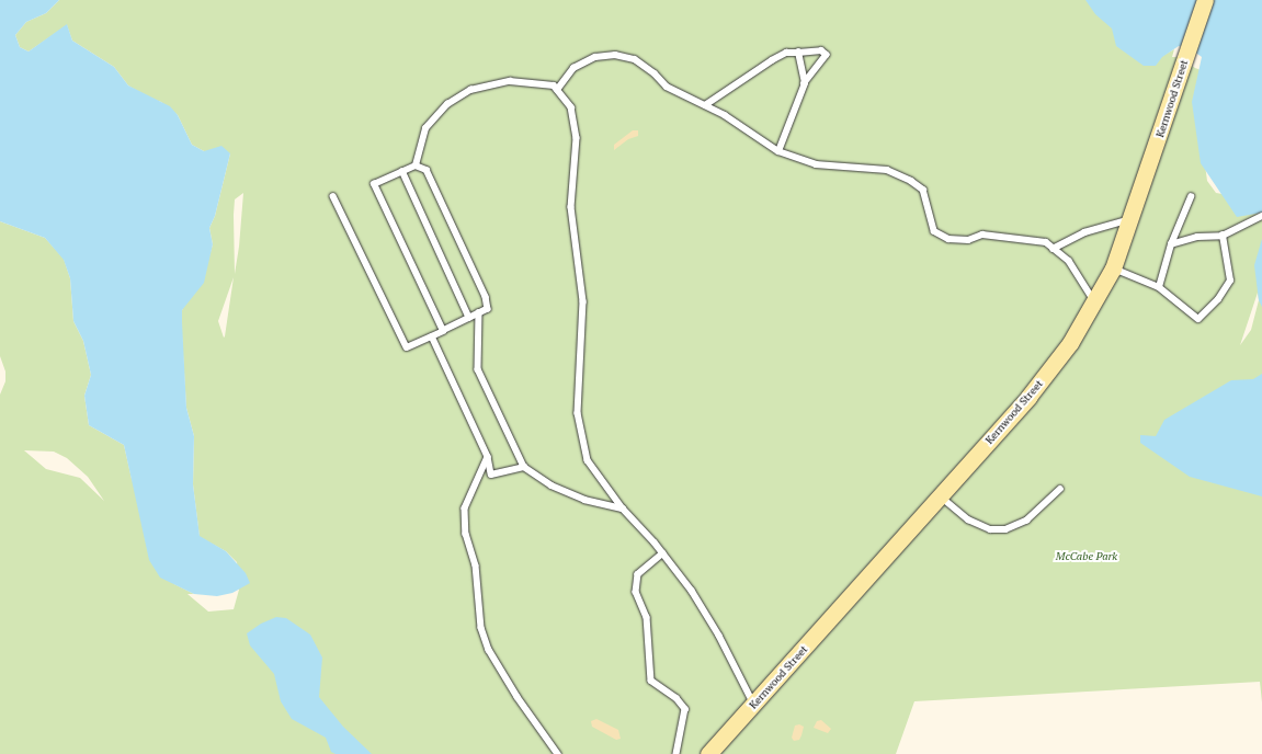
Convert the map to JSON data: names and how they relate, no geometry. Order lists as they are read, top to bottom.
{
  "streets": {
    "main road": ["Kernwood Street"]
  },
  "parks": ["McCabe Park"]
}
